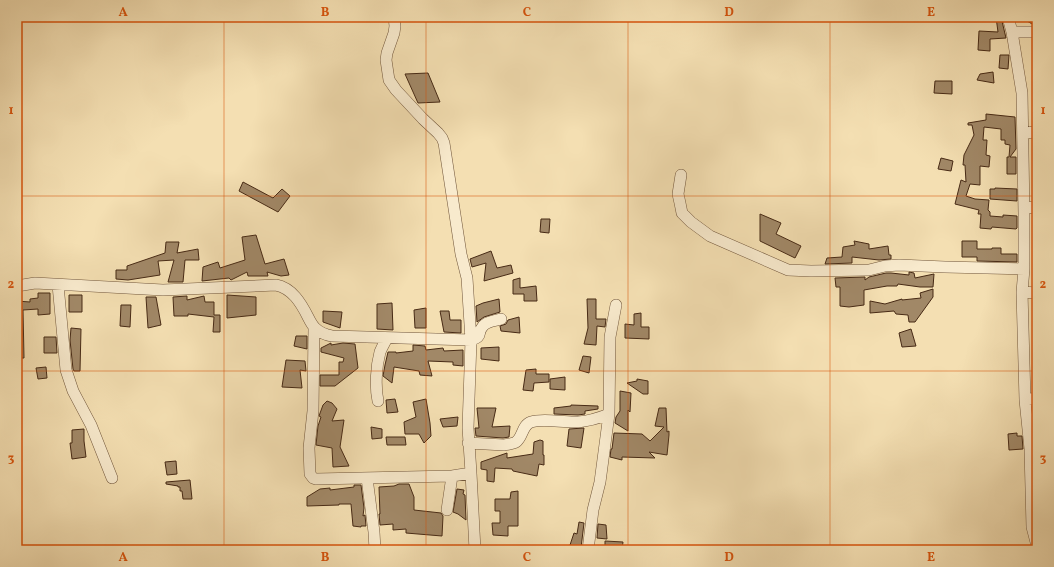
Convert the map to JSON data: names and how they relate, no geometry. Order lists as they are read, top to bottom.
{
  "grid": {
    "columns": [
      "A",
      "B",
      "C",
      "D",
      "E"
    ],
    "rows": ["1", "2", "3"]
  }
}
